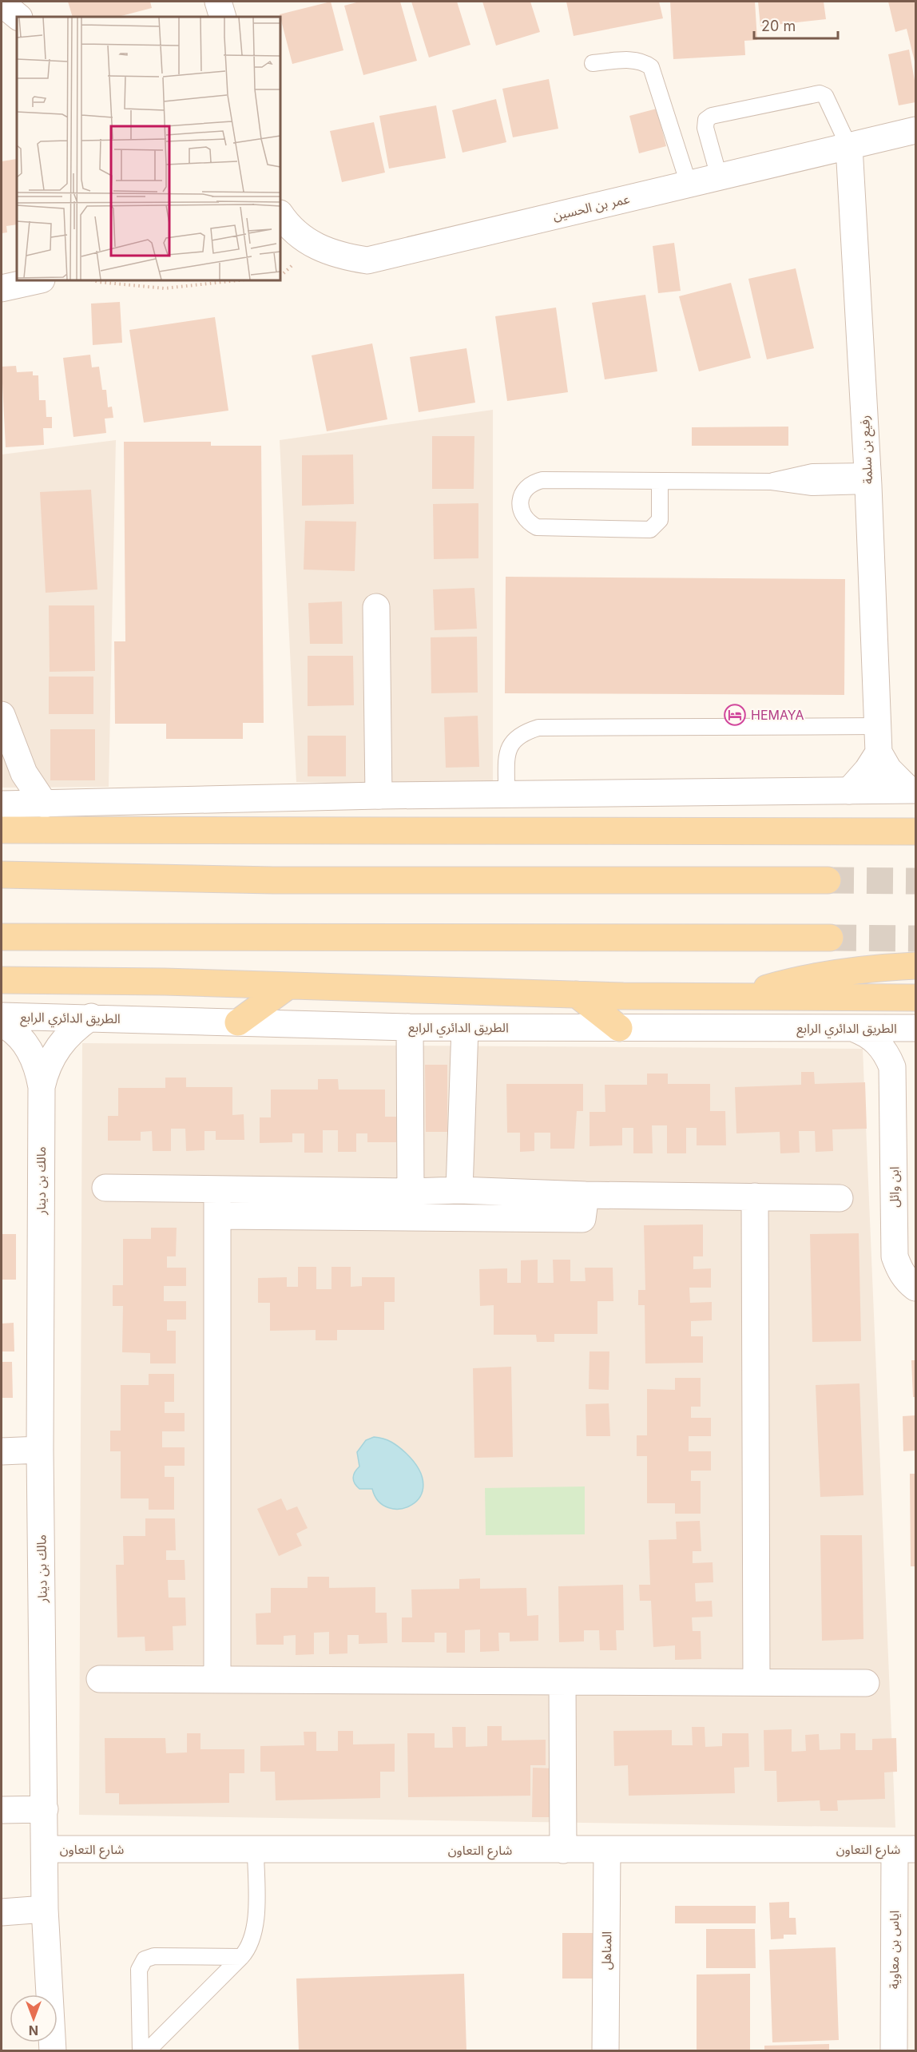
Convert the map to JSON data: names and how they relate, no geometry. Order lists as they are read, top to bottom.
{
  "streets": {
    "street": [
      "عمر بن الحسين",
      "رفيع بن سلمة",
      "الطريق الدائري الرابع",
      "مالك بن دينار",
      "ابن وائل",
      "شارع التعاون",
      "اياس بن معاوية",
      "المناهل"
    ]
  },
  "crossings": [
    ["عمر بن الحسين", "رفيع بن سلمة"],
    ["الطريق الدائري الرابع", "مالك بن دينار"],
    ["الطريق الدائري الرابع", "ابن وائل"],
    ["مالك بن دينار", "شارع التعاون"],
    ["شارع التعاون", "اياس بن معاوية"],
    ["شارع التعاون", "المناهل"]
  ],
  "places": {
    "hotel": ["HEMAYA"]
  },
  "scale_bar": "20 m",
  "north": "bottom"
}
